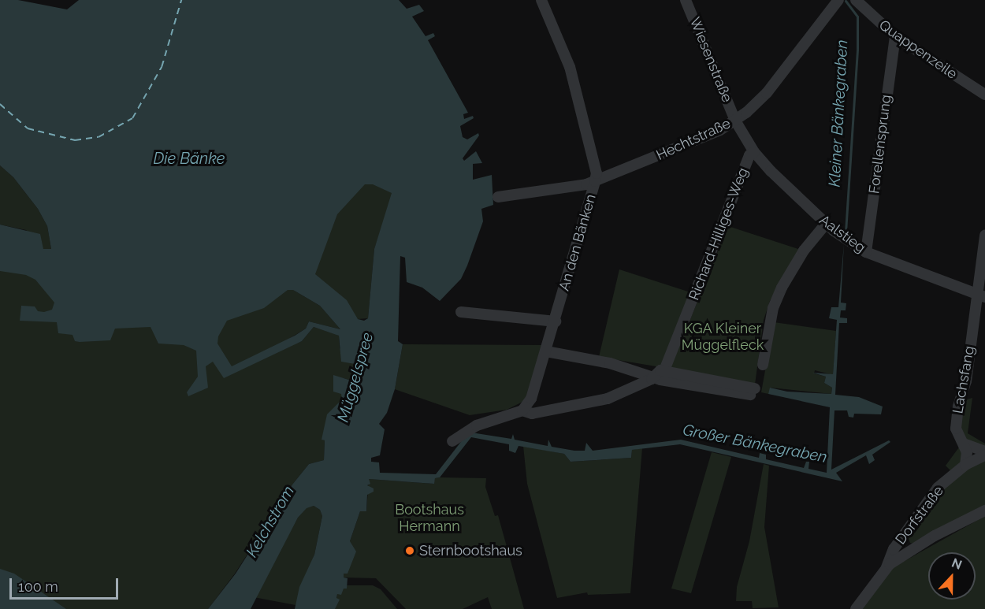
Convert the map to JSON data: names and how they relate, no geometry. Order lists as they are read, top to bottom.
{
  "streets": {
    "street": [
      "Quappenzeile",
      "Wiesenstraße",
      "Hechtstraße",
      "Forellensprung",
      "Richard-Hilliges-Weg",
      "Aalstieg",
      "An den Bänken",
      "Lachsfang",
      "Dorfstraße"
    ]
  },
  "crossings": [
    ["Quappenzeile", "Forellensprung"],
    ["Wiesenstraße", "Hechtstraße"],
    ["Wiesenstraße", "Aalstieg"],
    ["Hechtstraße", "Aalstieg"],
    ["Hechtstraße", "An den Bänken"],
    ["Forellensprung", "Aalstieg"],
    ["Richard-Hilliges-Weg", "Aalstieg"],
    ["Aalstieg", "Lachsfang"],
    ["Lachsfang", "Dorfstraße"]
  ],
  "water": [
    "Kleiner Bänkegraben",
    "Die Bänke",
    "Müggelspree",
    "Großer Bänkegraben",
    "Kelchstrom"
  ],
  "parks": ["KGA Kleiner Müggelfleck", "Bootshaus Hermann"],
  "places": ["Sternbootshaus"],
  "scale_bar": "100 m",
  "north": "top"
}
